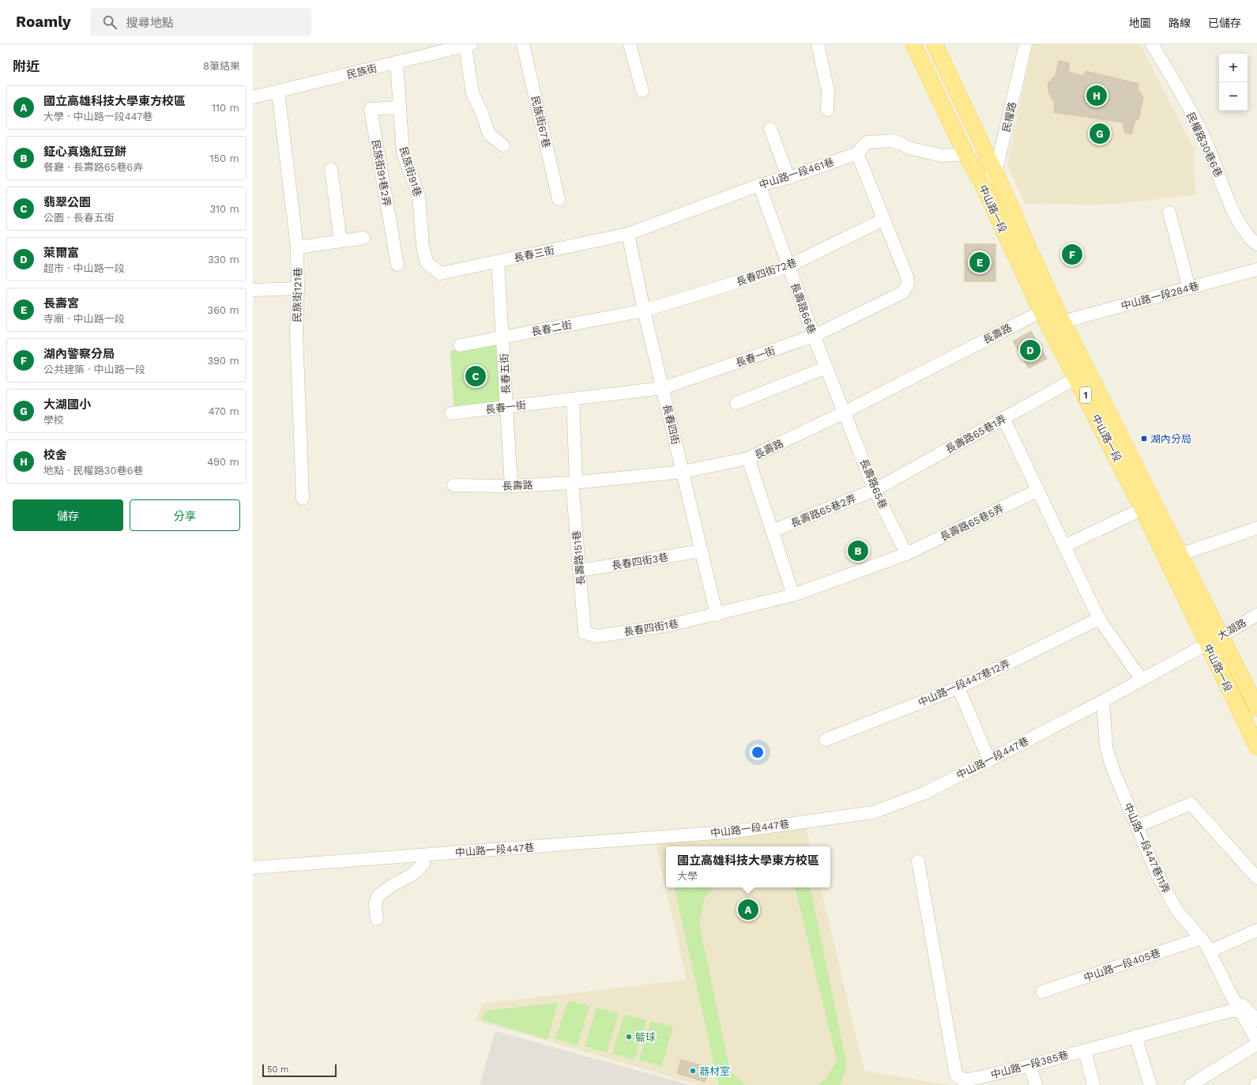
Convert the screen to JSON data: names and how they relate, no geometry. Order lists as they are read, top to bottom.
{
  "streets": {
    "main road": ["中山路一段", "1"],
    "street": [
      "民族街",
      "民權路",
      "民族街67巷",
      "民權路30巷6巷",
      "民族街91巷",
      "民族街91巷2弄",
      "中山路一段461巷",
      "長春三街",
      "長春四街72巷",
      "民族街121巷",
      "中山路一段284巷",
      "長壽路66巷",
      "長春二街",
      "長壽路",
      "長春一街",
      "長春五街",
      "長春四街",
      "長壽路65巷1弄",
      "長壽路65巷",
      "長壽路65巷2弄",
      "長壽路65巷5弄",
      "長壽路151巷",
      "長春四街3巷",
      "長春四街1巷",
      "大湖路",
      "中山路一段447巷12弄",
      "中山路一段447巷",
      "中山路一段447巷11弄",
      "中山路一段405巷",
      "中山路一段385巷"
    ]
  },
  "crossings": [
    ["民族街", "民族街91巷"],
    ["民族街", "民族街121巷"],
    ["民權路", "中山路一段"],
    ["民族街91巷", "民族街91巷2弄"],
    ["民族街91巷", "長春三街"],
    ["中山路一段461巷", "中山路一段"],
    ["中山路一段461巷", "長春三街"],
    ["中山路一段461巷", "長壽路66巷"],
    ["中山路一段461巷", "長春一街"],
    ["中山路一段461巷", "長春四街"],
    ["中山路一段", "中山路一段284巷"],
    ["中山路一段", "長壽路"],
    ["中山路一段", "長壽路65巷1弄"],
    ["中山路一段", "大湖路"],
    ["中山路一段", "中山路一段447巷"],
    ["長春三街", "長春五街"],
    ["長春三街", "長春四街"],
    ["長春四街72巷", "長壽路66巷"],
    ["長春四街72巷", "長春二街"],
    ["長春四街72巷", "長春一街"],
    ["長春四街72巷", "長春四街"],
    ["長壽路66巷", "長壽路"],
    ["長壽路66巷", "長春一街"],
    ["長壽路66巷", "長壽路65巷"],
    ["長春二街", "長春五街"],
    ["長春二街", "長春四街"],
    ["長壽路", "長春五街"],
    ["長壽路", "長春四街"],
    ["長壽路", "長壽路65巷"],
    ["長壽路", "長壽路151巷"],
    ["長春一街", "長春五街"],
    ["長春一街", "長春四街"],
    ["長春一街", "長壽路151巷"],
    ["長春四街", "長春四街3巷"],
    ["長春四街", "長春四街1巷"],
    ["長壽路65巷1弄", "長壽路65巷"],
    ["長壽路65巷1弄", "長壽路65巷2弄"],
    ["長壽路65巷", "長壽路65巷2弄"],
    ["長壽路65巷", "長壽路65巷5弄"],
    ["長壽路65巷5弄", "長春四街1巷"],
    ["長壽路151巷", "長春四街3巷"],
    ["長壽路151巷", "長春四街1巷"],
    ["大湖路", "中山路一段447巷"],
    ["中山路一段447巷", "中山路一段447巷11弄"],
    ["中山路一段447巷11弄", "中山路一段405巷"],
    ["中山路一段447巷11弄", "中山路一段385巷"]
  ],
  "places": {
    "transit": ["湖內分局"],
    "other": ["籃球", "器材室"]
  },
  "scale_bar": "50 m",
  "page": {
    "header": "Roamly",
    "search": "搜尋地點",
    "nav": ["地圖", "路線", "已儲存"],
    "heading": ["附近", "8筆結果"],
    "map_buttons": ["+", "−"],
    "pins": [
      "H",
      "G",
      "F",
      "E",
      "D",
      "C",
      "B",
      "A"
    ],
    "list": [
      {
        "mark": "A",
        "name": "國立高雄科技大學東方校區",
        "note": "大學 · 中山路一段447巷",
        "value": "110 m"
      },
      {
        "mark": "B",
        "name": "鉦心真逸紅豆餅",
        "note": "餐廳 · 長壽路65巷6弄",
        "value": "150 m"
      },
      {
        "mark": "C",
        "name": "翡翠公園",
        "note": "公園 · 長春五街",
        "value": "310 m"
      },
      {
        "mark": "D",
        "name": "萊爾富",
        "note": "超市 · 中山路一段",
        "value": "330 m"
      },
      {
        "mark": "E",
        "name": "長壽宮",
        "note": "寺廟 · 中山路一段",
        "value": "360 m"
      },
      {
        "mark": "F",
        "name": "湖內警察分局",
        "note": "公共建築 · 中山路一段",
        "value": "390 m"
      },
      {
        "mark": "G",
        "name": "大湖國小",
        "note": "學校",
        "value": "470 m"
      },
      {
        "mark": "H",
        "name": "校舍",
        "note": "地點 · 民權路30巷6巷",
        "value": "490 m"
      }
    ],
    "buttons": ["儲存", "分享"],
    "popup": ["國立高雄科技大學東方校區", "大學"],
    "scale": "50 m"
  }
}
